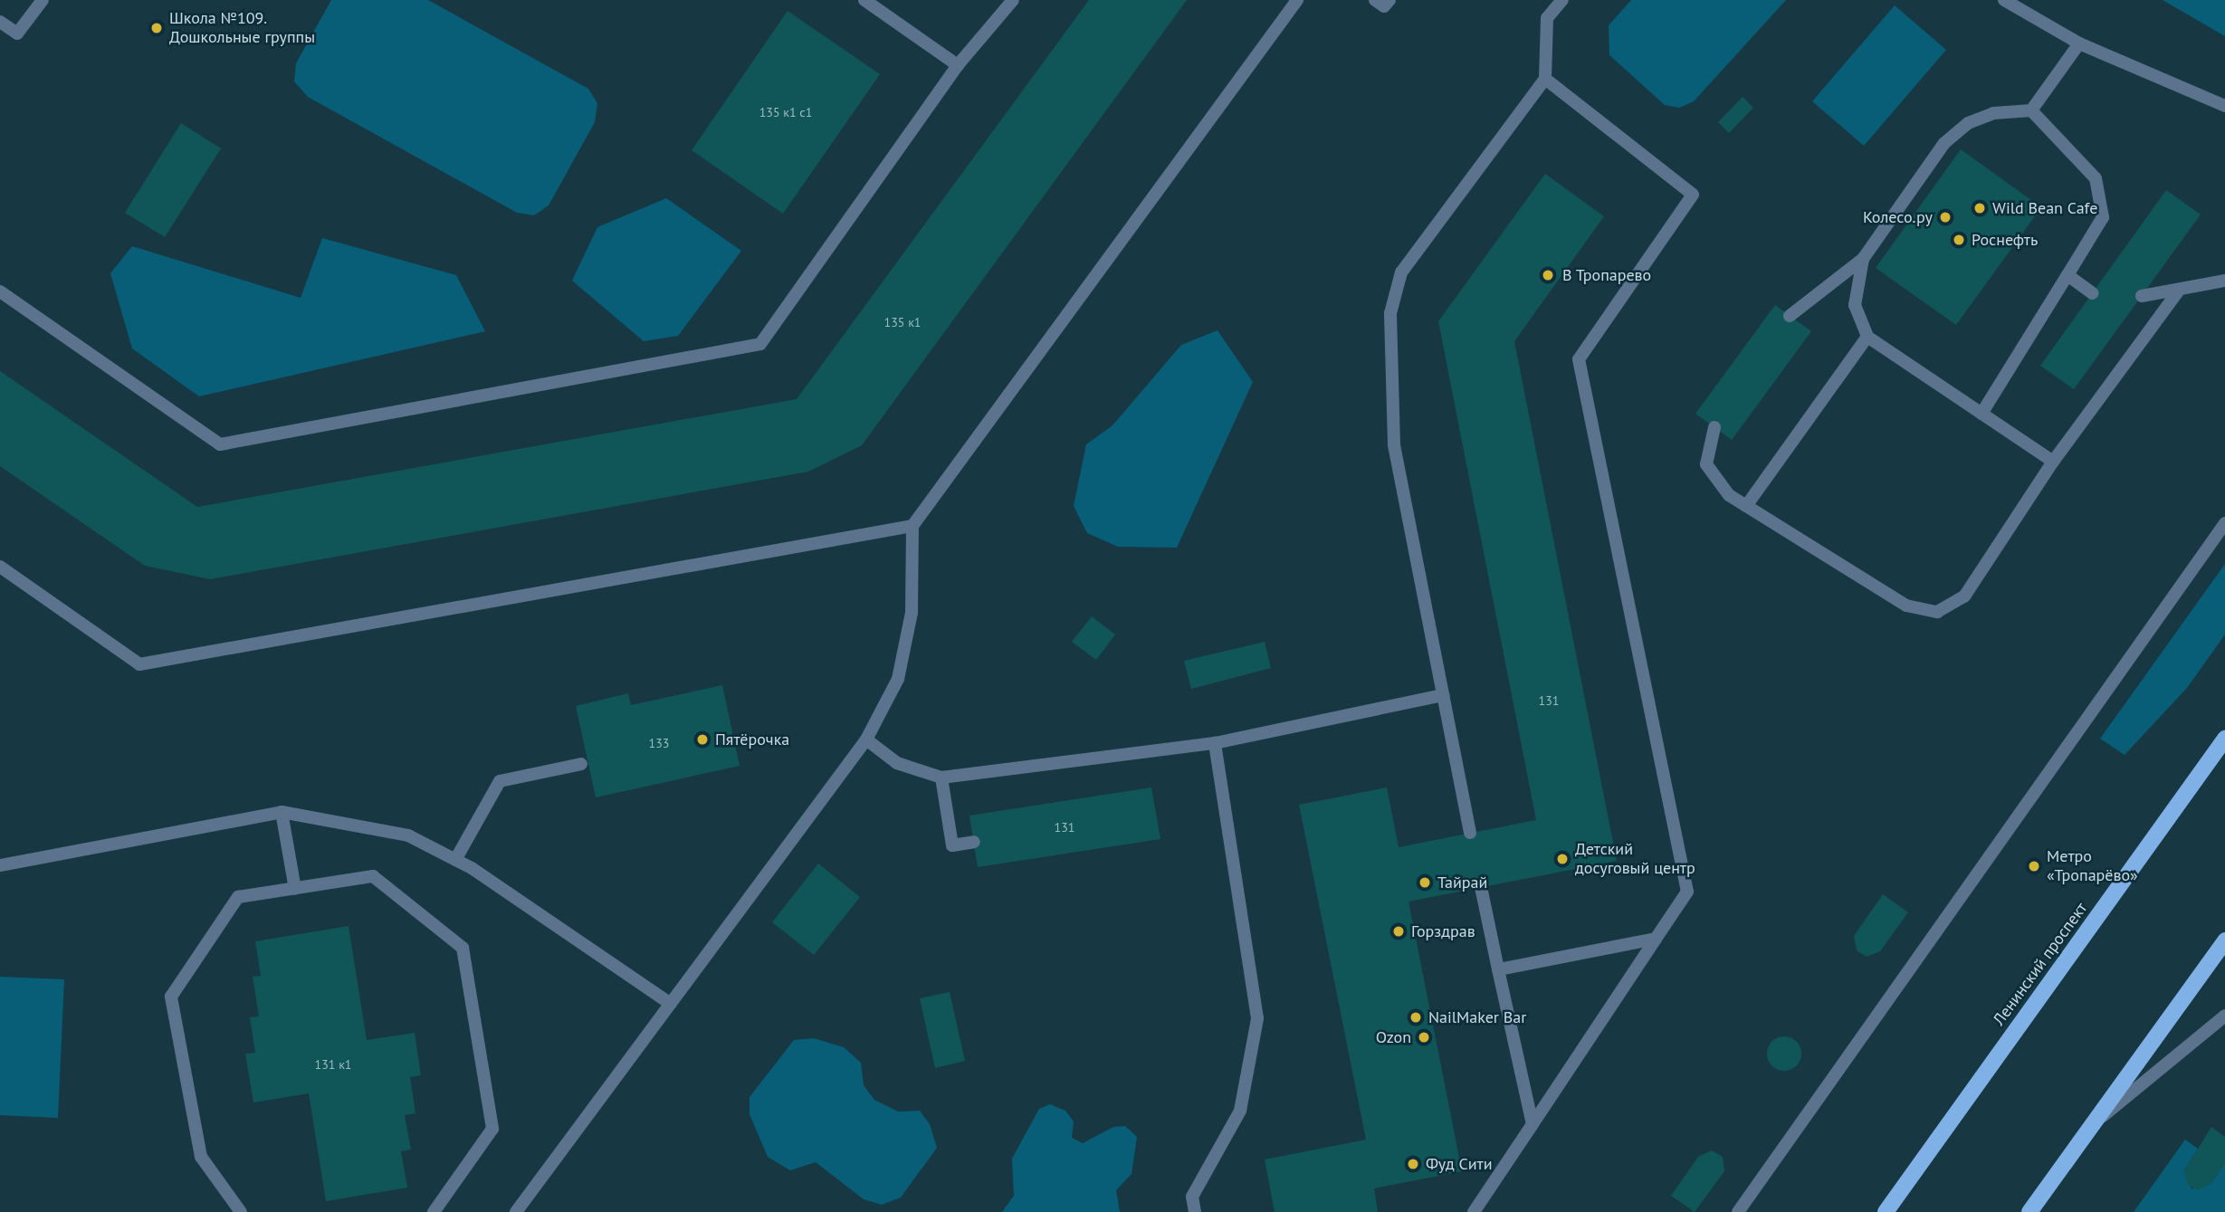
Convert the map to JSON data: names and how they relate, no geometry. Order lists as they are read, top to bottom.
{
  "streets": {
    "main road": ["Ленинский проспект"]
  },
  "places": [
    "Школа №109. Дошкольные группы",
    "Wild Bean Cafe",
    "Колесо.ру",
    "Роснефть",
    "В Тропарево",
    "Пятёрочка",
    "Детский досуговый центр",
    "Метро «Тропарёво»",
    "Тайрай",
    "Горздрав",
    "NailMaker Bar",
    "Ozon",
    "Фуд Сити"
  ],
  "house_numbers": [
    "135 к1 с1",
    "135 к1",
    "131",
    "133",
    "131",
    "131 к1"
  ]
}
